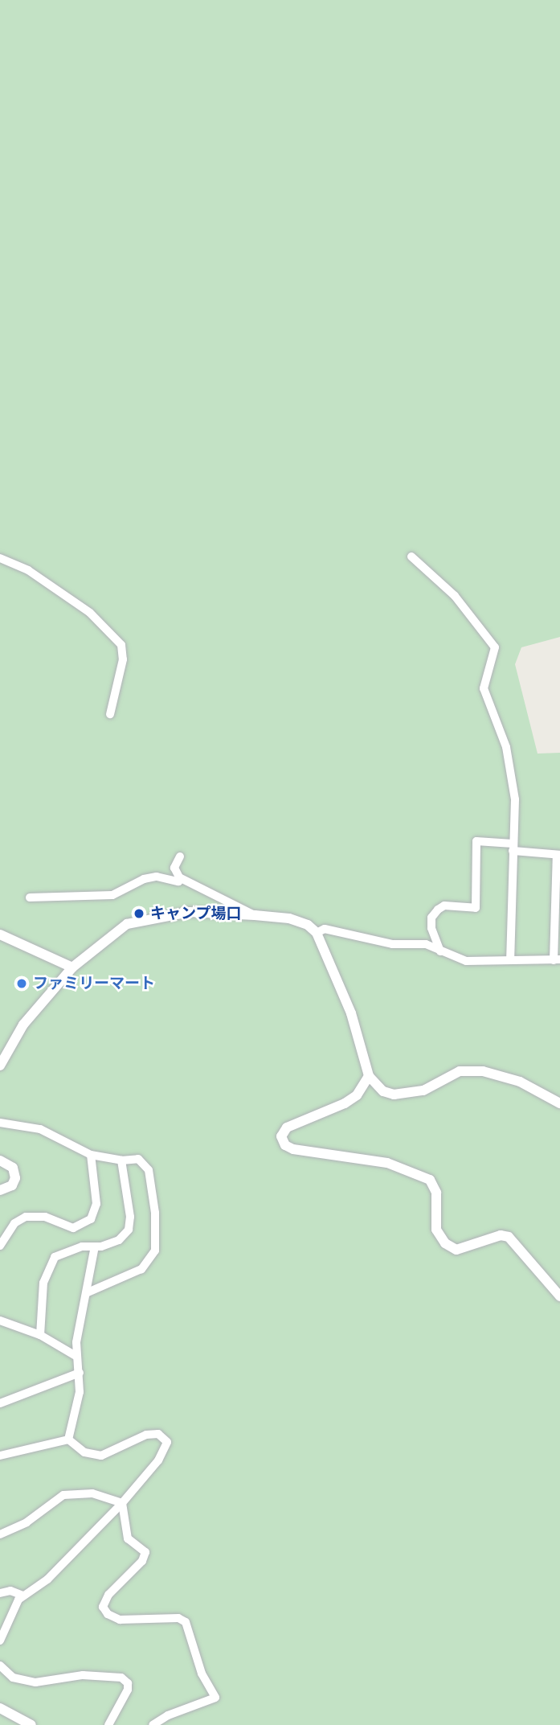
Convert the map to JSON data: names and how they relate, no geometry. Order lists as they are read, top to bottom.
{
  "places": ["キャンプ場口", "ファミリーマート"]
}
